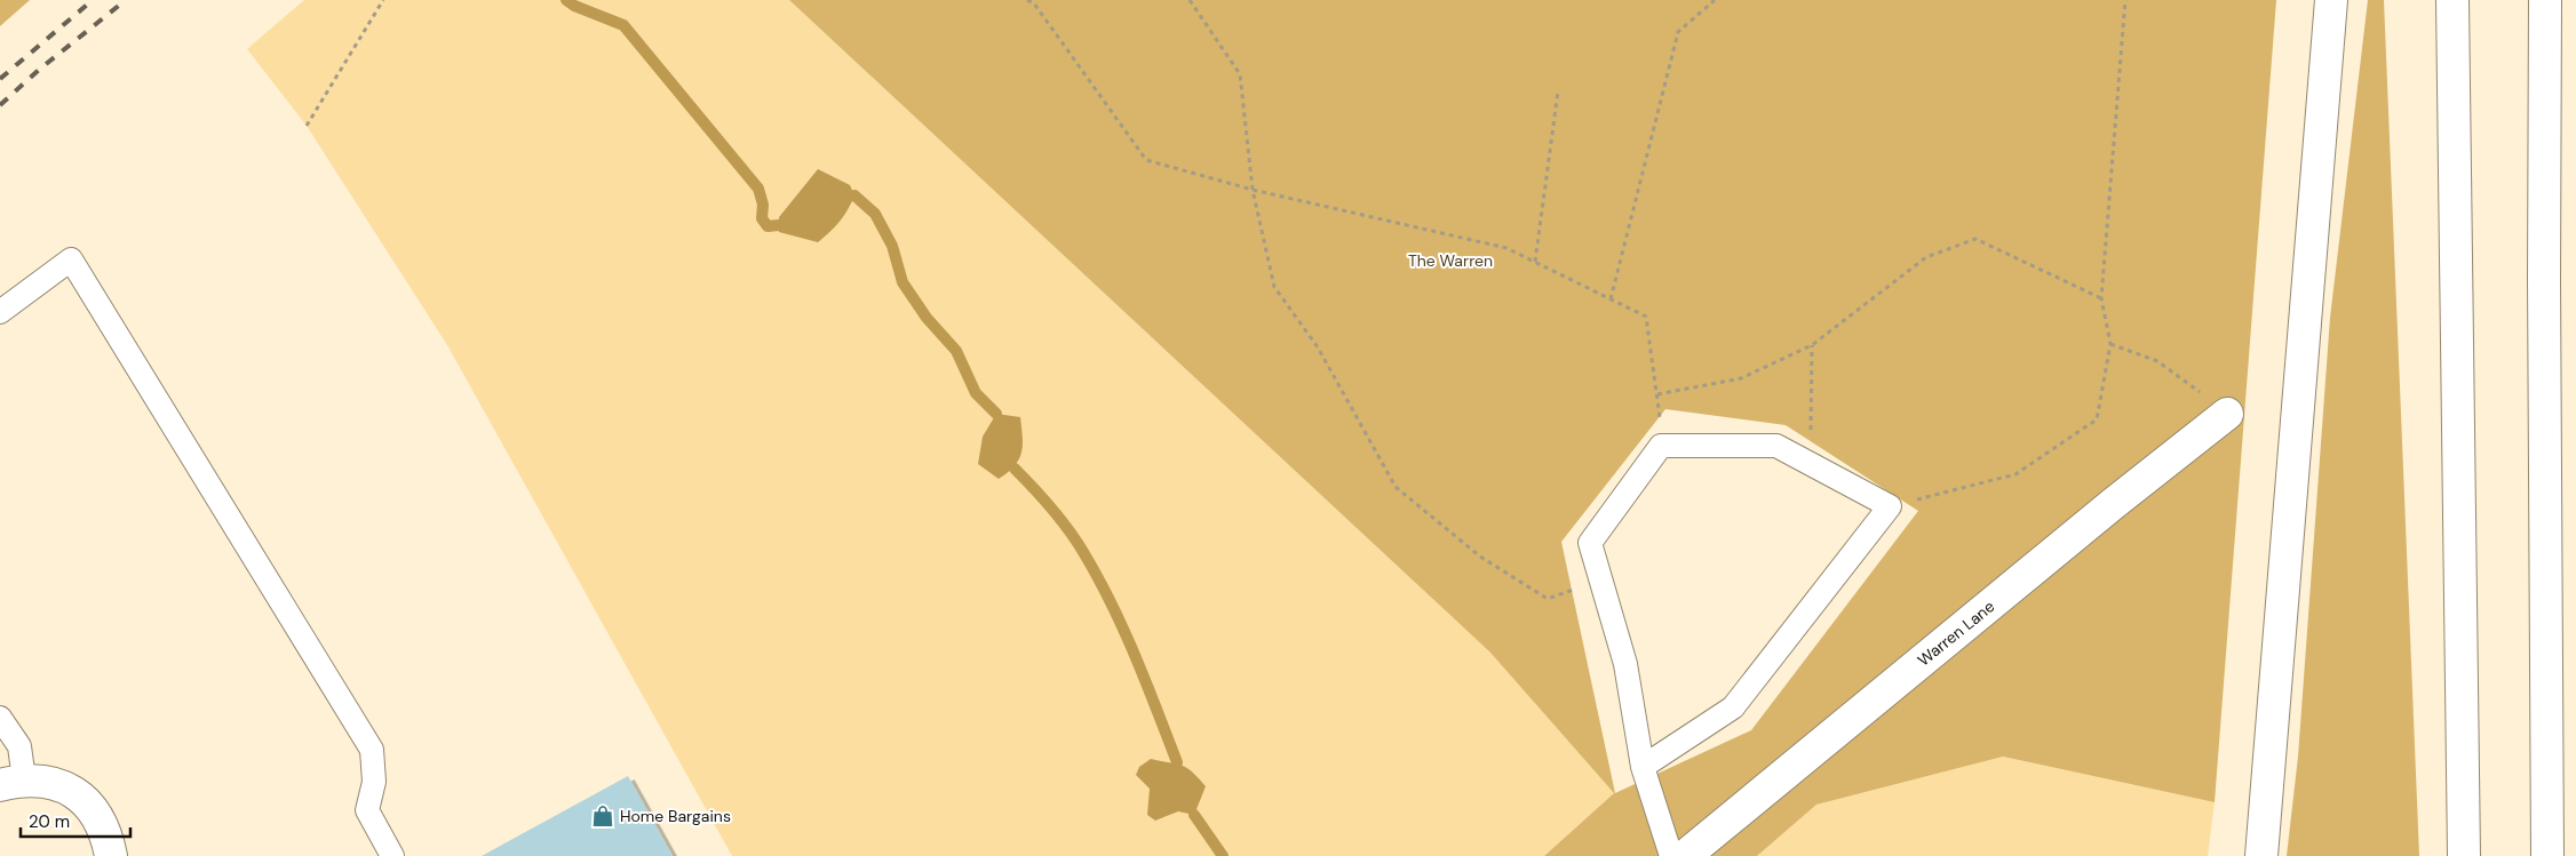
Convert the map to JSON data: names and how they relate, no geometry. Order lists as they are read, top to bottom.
{
  "streets": {
    "main road": ["Warren Lane"]
  },
  "parks": ["The Warren"],
  "places": {
    "shop": ["Home Bargains"]
  },
  "scale_bar": "20 m"
}
